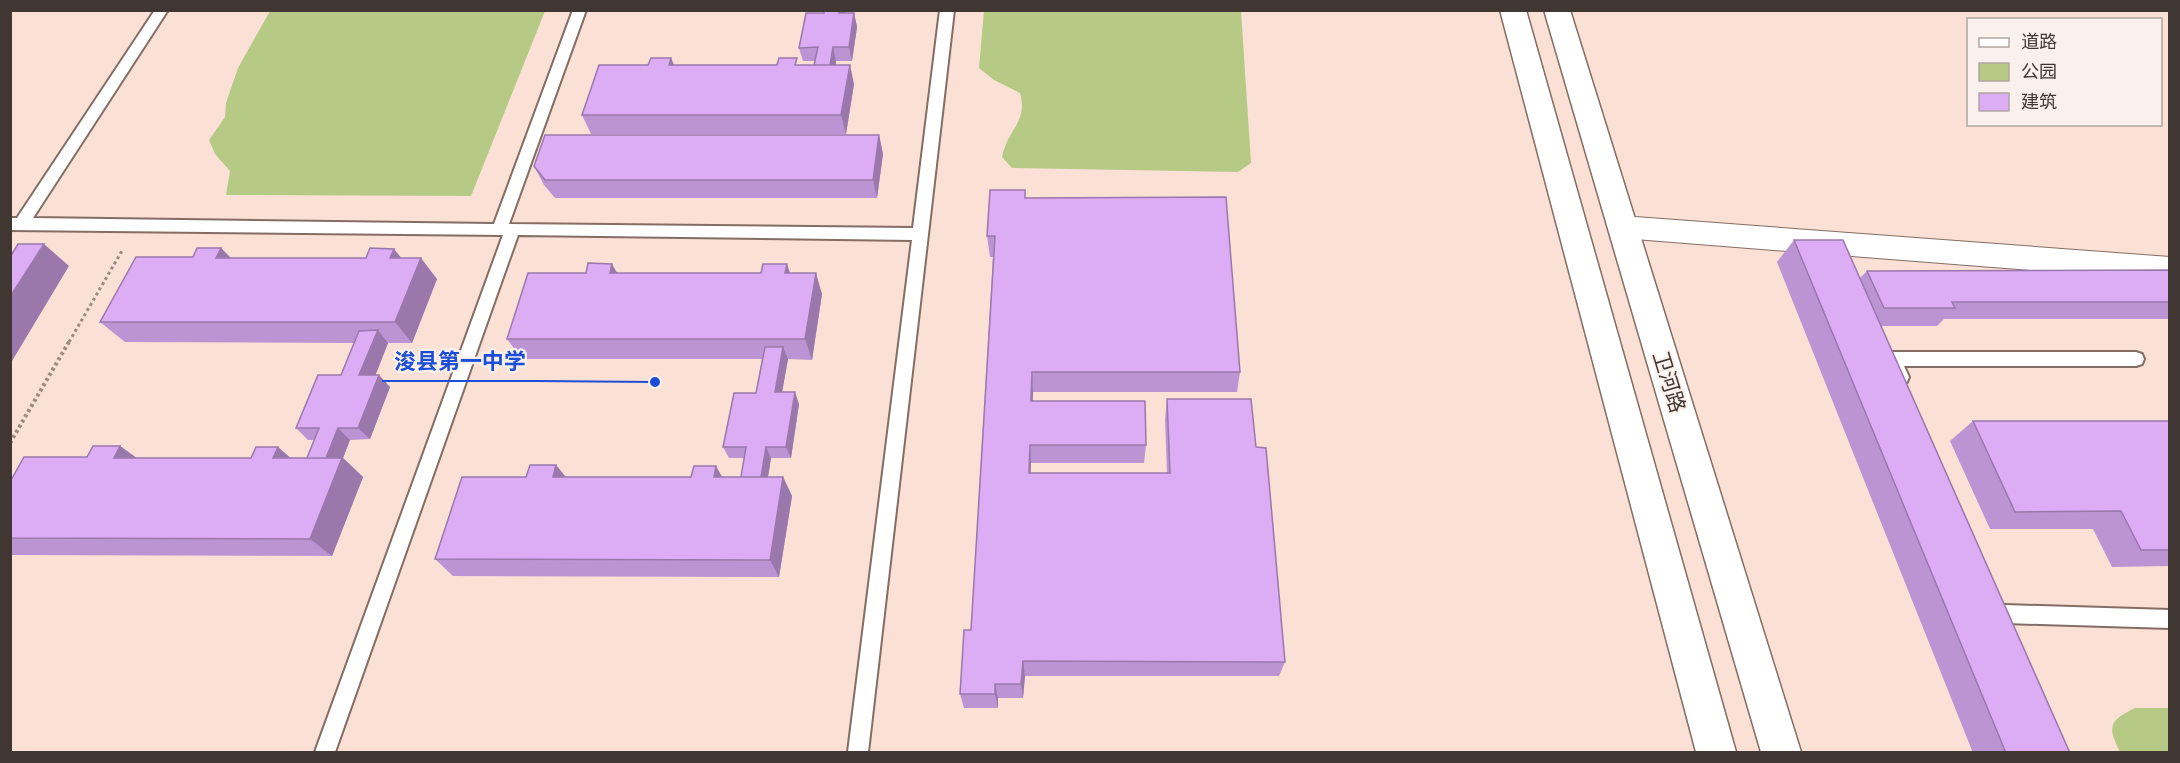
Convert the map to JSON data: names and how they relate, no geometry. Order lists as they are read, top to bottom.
{
  "streets": {
    "street": ["卫河路"]
  },
  "places": ["浚县第一中学"],
  "legend": ["道路", "公园", "建筑"]
}
